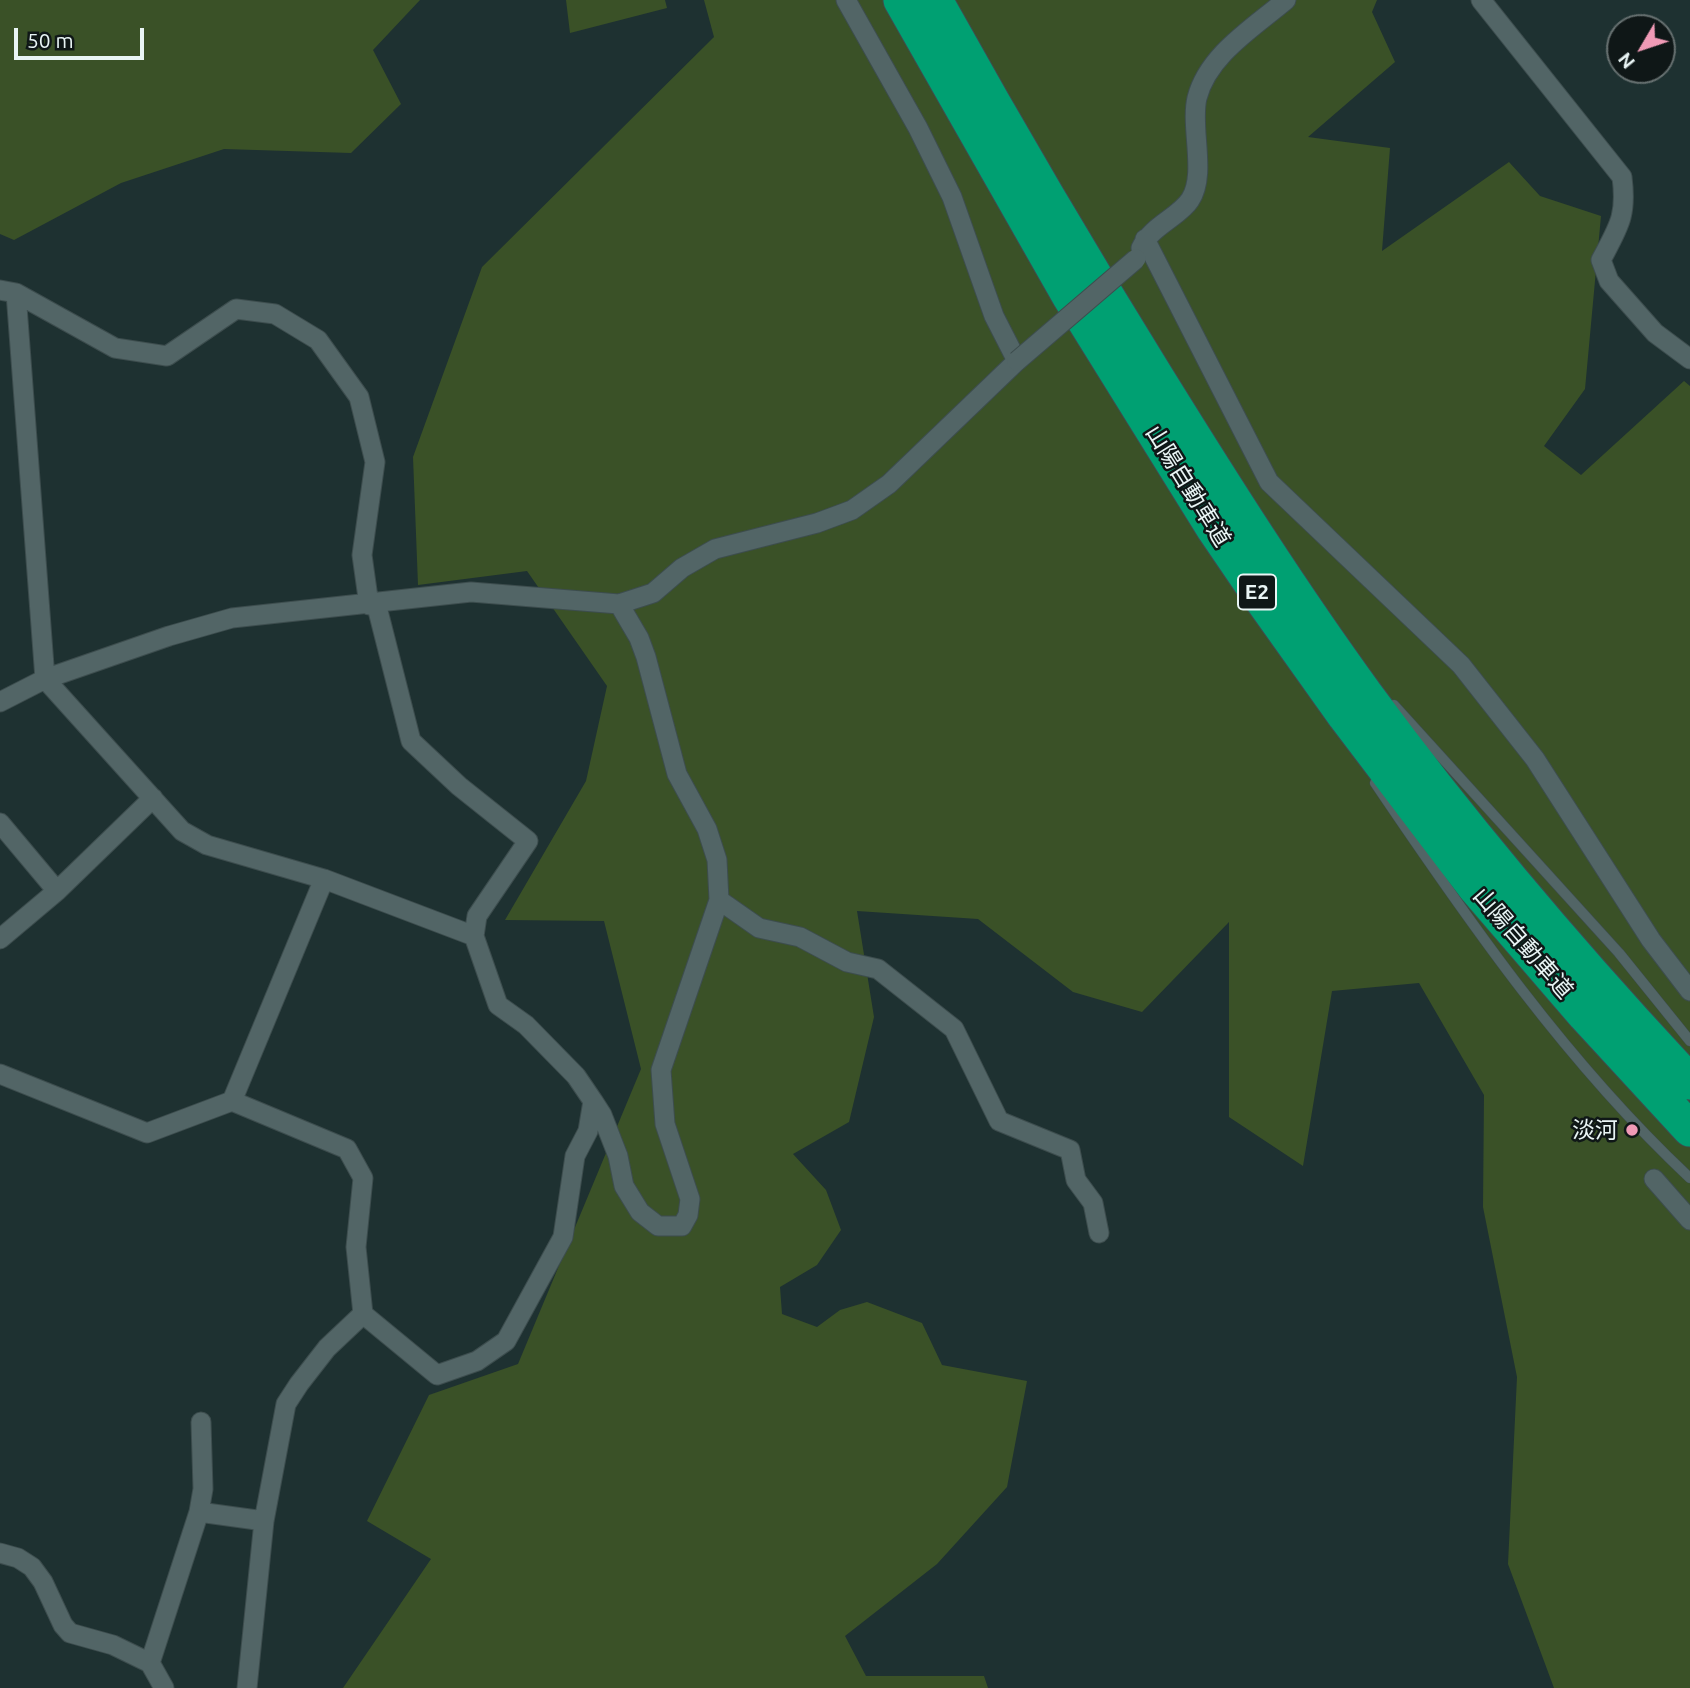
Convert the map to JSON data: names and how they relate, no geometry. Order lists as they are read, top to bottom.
{
  "streets": {
    "highway": ["山陽自動車道", "E2"]
  },
  "places": ["淡河"],
  "scale_bar": "50 m",
  "north": "bottom left"
}
